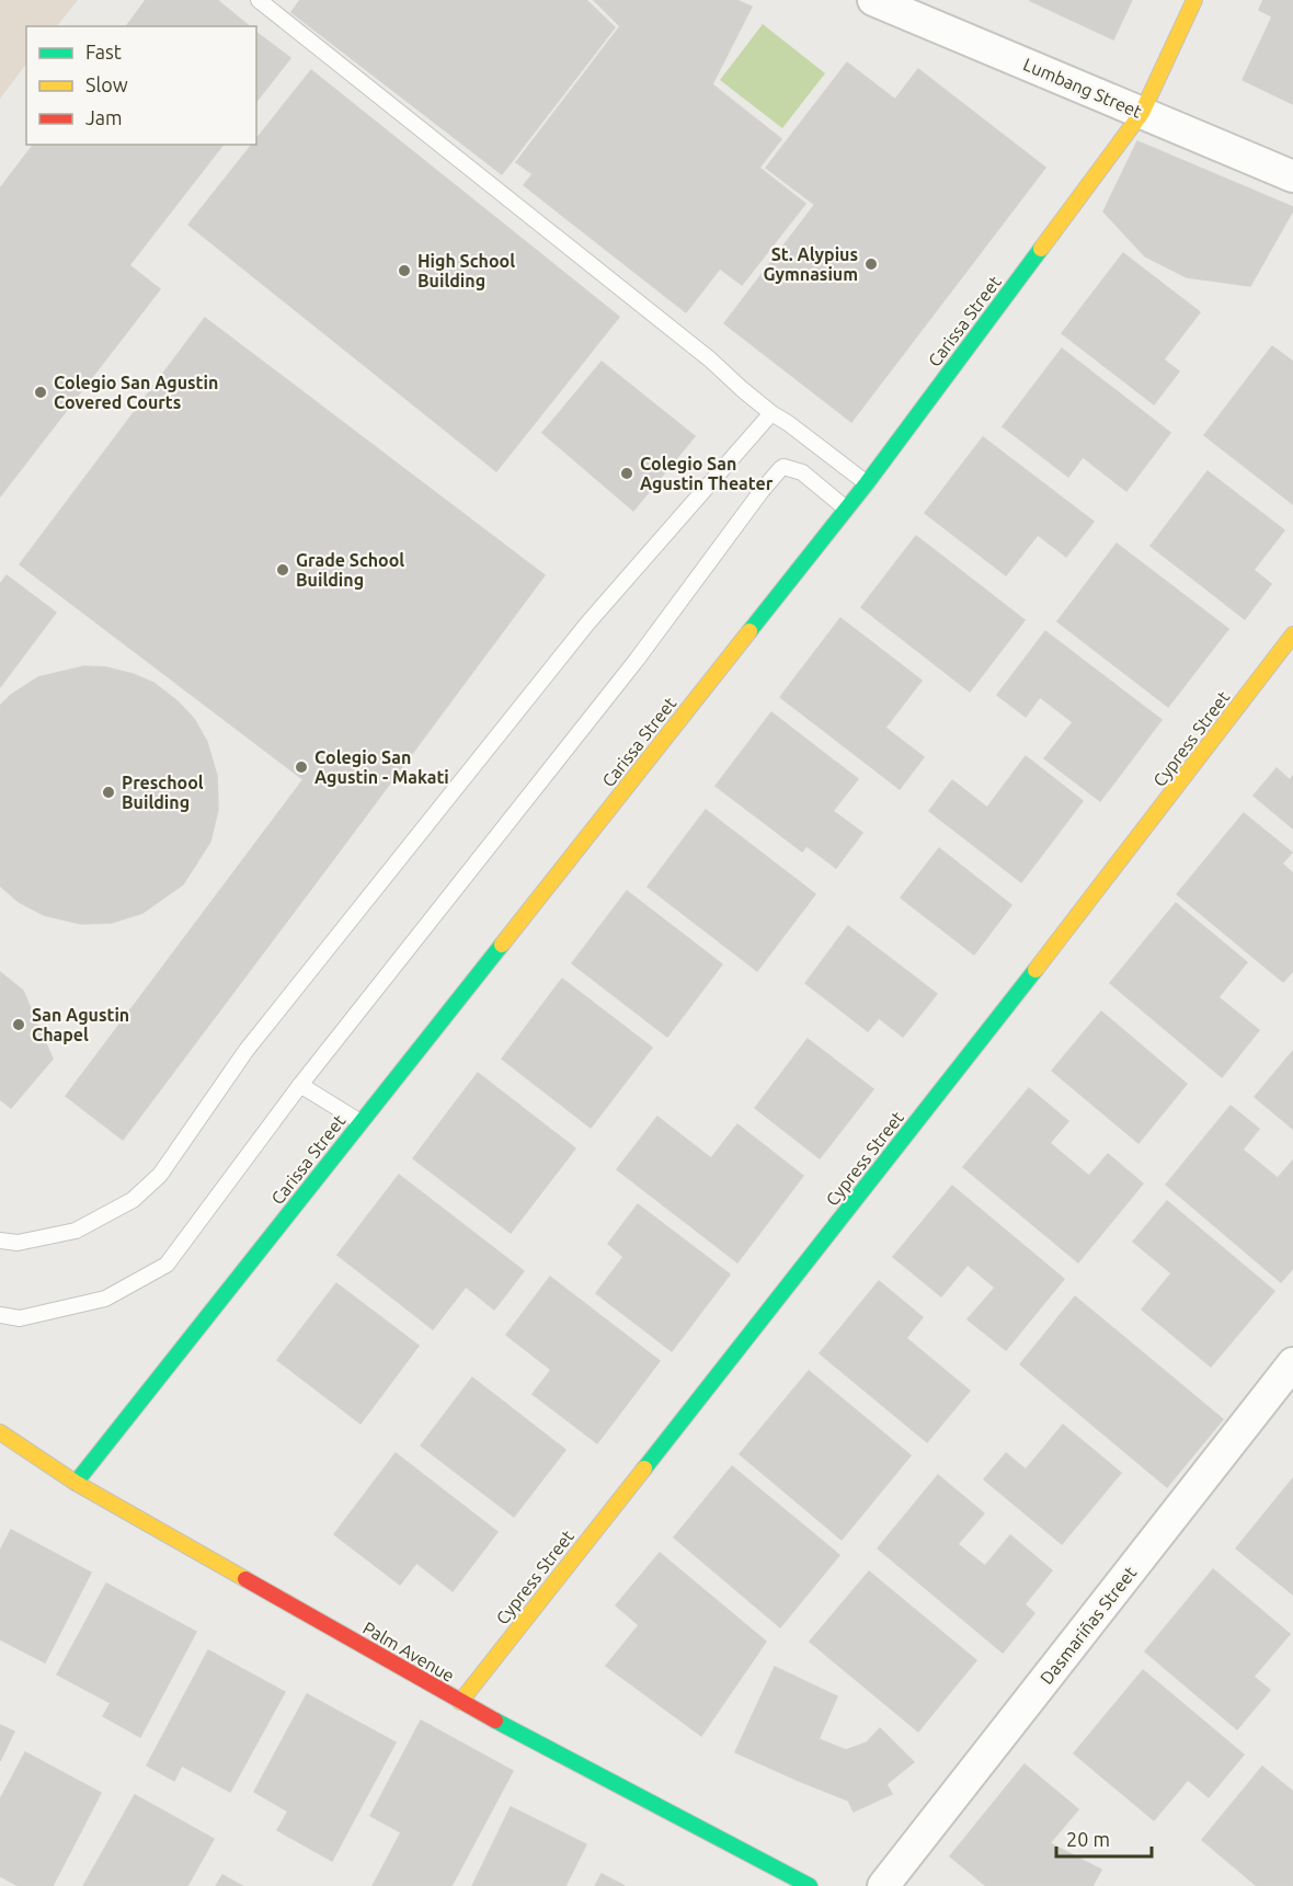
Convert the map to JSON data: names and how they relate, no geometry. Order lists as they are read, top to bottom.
{
  "streets": {
    "street": [
      "Lumbang Street",
      "Carissa Street",
      "Cypress Street",
      "Dasmariñas Street",
      "Palm Avenue"
    ]
  },
  "crossings": [
    ["Lumbang Street", "Carissa Street"],
    ["Carissa Street", "Palm Avenue"],
    ["Cypress Street", "Palm Avenue"]
  ],
  "places": [
    "St. Alypius Gymnasium",
    "High School Building",
    "Colegio San Agustin Covered Courts",
    "Colegio San Agustin Theater",
    "Grade School Building",
    "Colegio San Agustin - Makati",
    "Preschool Building",
    "San Agustin Chapel"
  ],
  "legend": ["Fast", "Slow", "Jam"],
  "scale_bar": "20 m"
}
